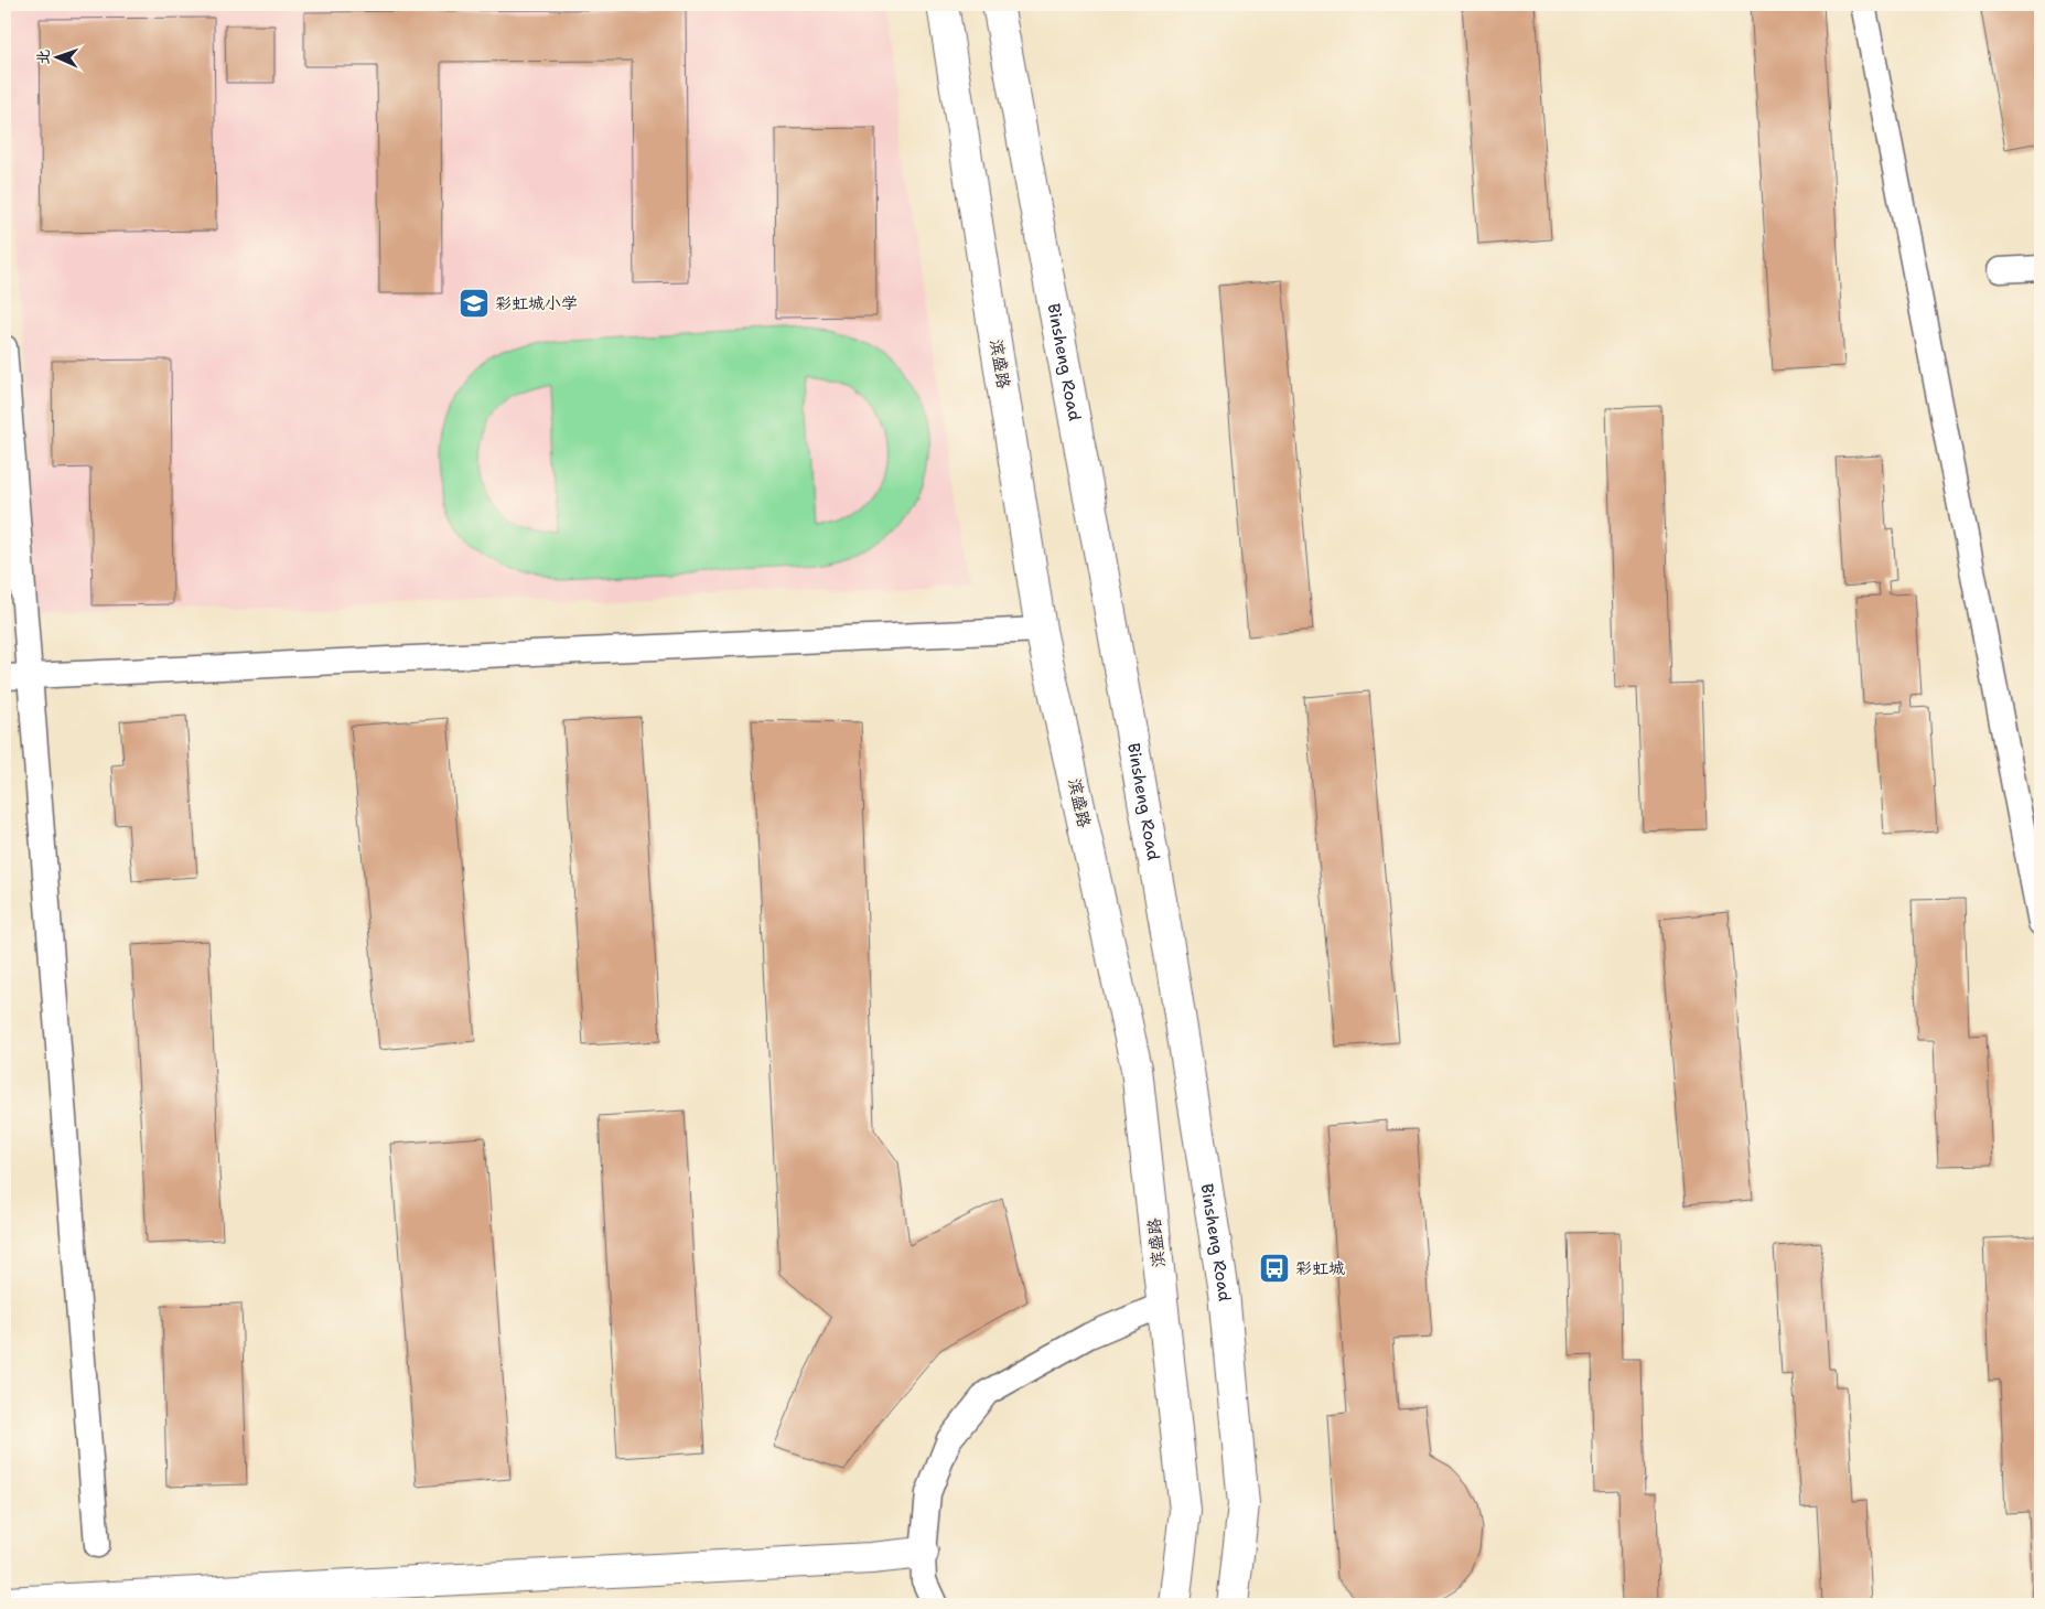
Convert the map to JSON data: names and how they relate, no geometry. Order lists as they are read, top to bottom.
{
  "streets": {
    "main road": ["Binsheng Road", "滨盛路"]
  },
  "places": {
    "school or university": ["彩虹城小学"],
    "bus stop": ["彩虹城"]
  },
  "north": "left"
}
